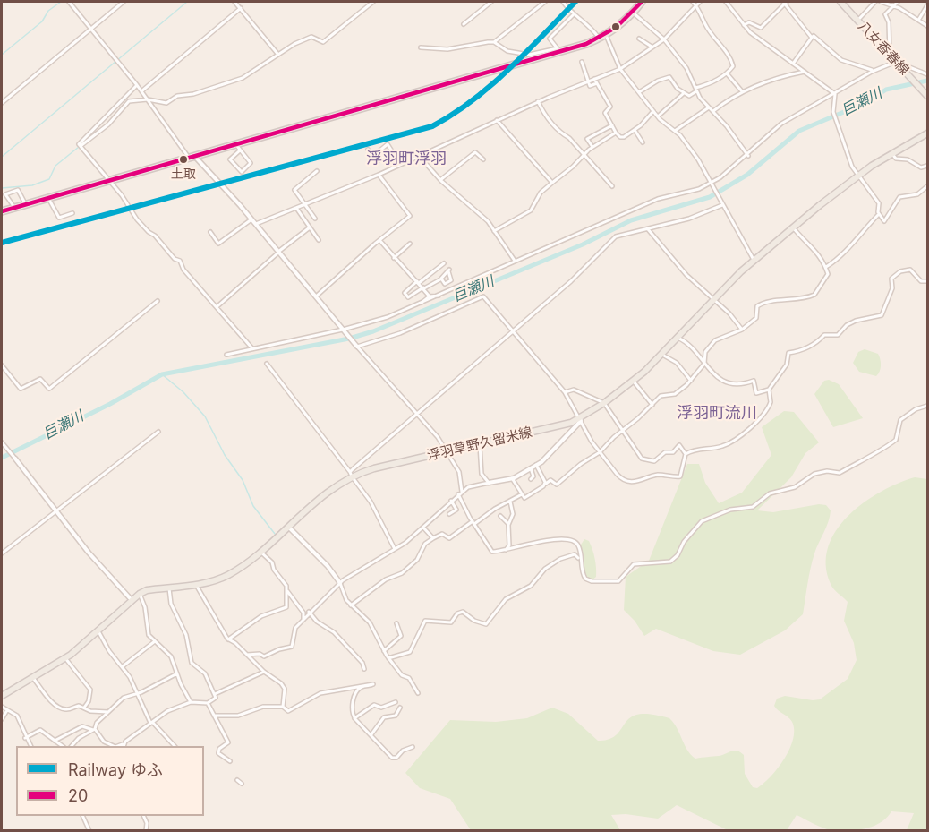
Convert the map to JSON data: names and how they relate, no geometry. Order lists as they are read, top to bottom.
{
  "streets": {
    "main road": ["八女香春線", "浮羽草野久留米線"]
  },
  "districts": ["浮羽町浮羽", "浮羽町流川"],
  "water": ["巨瀬川"],
  "places": ["土取"],
  "lines": ["rail line ゆふ", "transit line 20"],
  "legend": ["Railway ゆふ", "20"]
}
